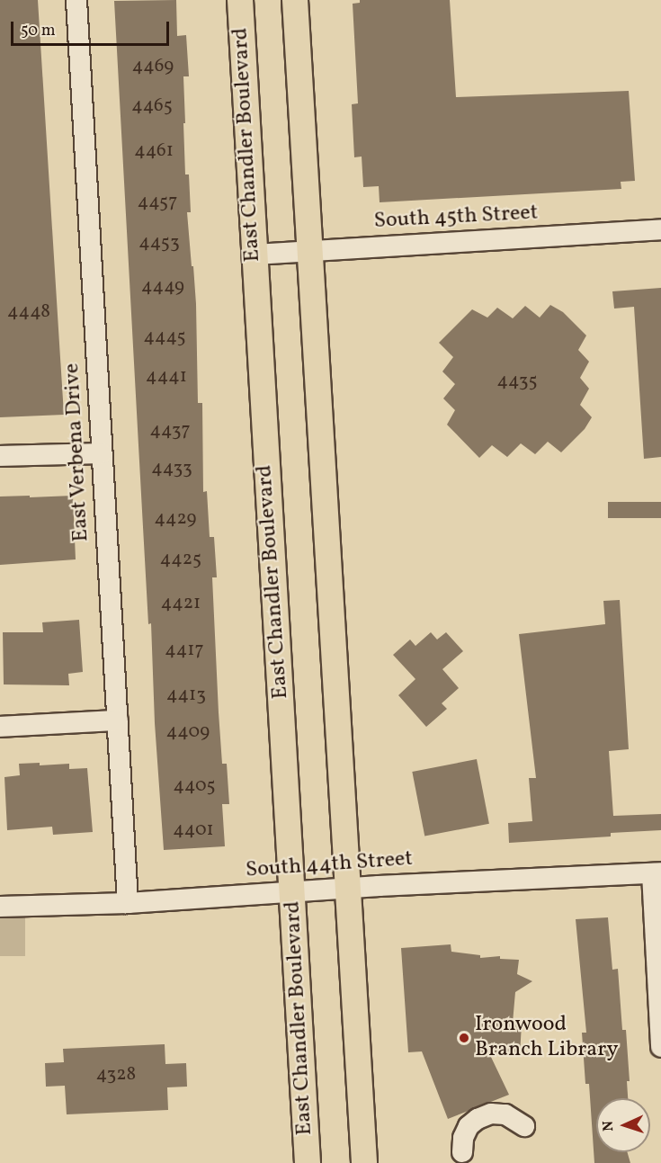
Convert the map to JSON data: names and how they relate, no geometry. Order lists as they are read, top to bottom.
{
  "streets": {
    "main road": ["East Chandler Boulevard"],
    "street": ["South 45th Street", "East Verbena Drive", "South 44th Street"]
  },
  "crossings": [
    ["East Chandler Boulevard", "South 45th Street"],
    ["East Chandler Boulevard", "South 44th Street"],
    ["East Verbena Drive", "South 44th Street"]
  ],
  "places": ["Ironwood Branch Library"],
  "house_numbers": [
    "4469",
    "4465",
    "4461",
    "4457",
    "4453",
    "4449",
    "4448",
    "4445",
    "4441",
    "4435",
    "4437",
    "4433",
    "4429",
    "4425",
    "4421",
    "4417",
    "4413",
    "4409",
    "4405",
    "4401",
    "4328"
  ],
  "scale_bar": "50 m",
  "north": "left"
}
